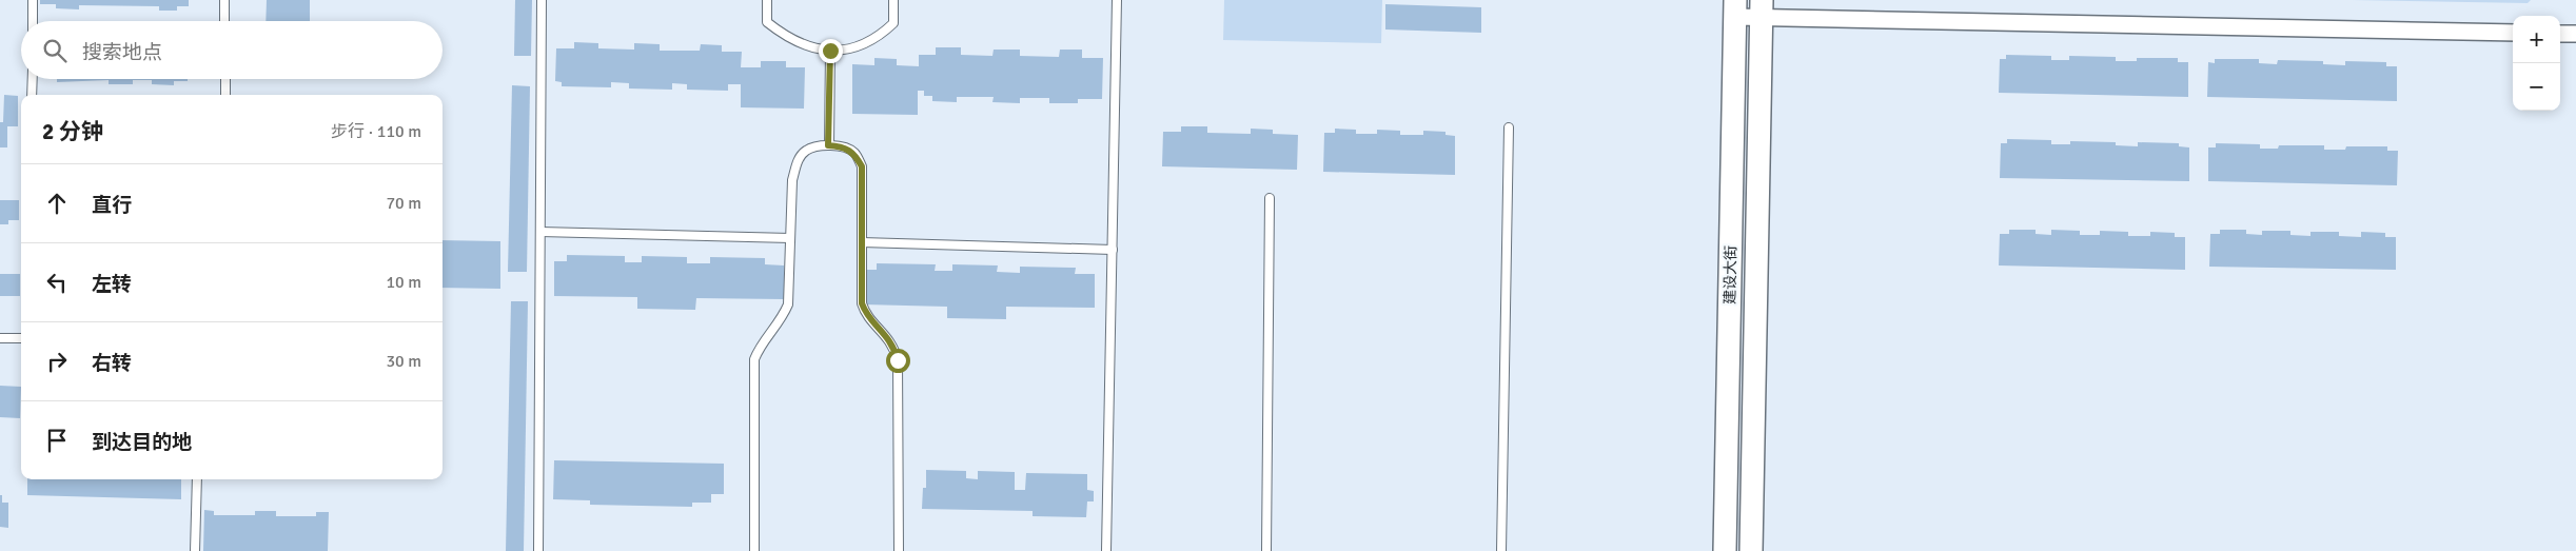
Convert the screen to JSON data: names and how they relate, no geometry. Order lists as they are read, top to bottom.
{
  "streets": {
    "main road": ["建设大街"]
  },
  "page": {
    "map_buttons": ["+", "−"],
    "search": "搜索地点",
    "heading": ["2 分钟", "步行 · 110 m"],
    "list": [
      ["直行", "70 m"],
      ["左转", "10 m"],
      ["右转", "30 m"],
      "到达目的地"
    ]
  }
}
